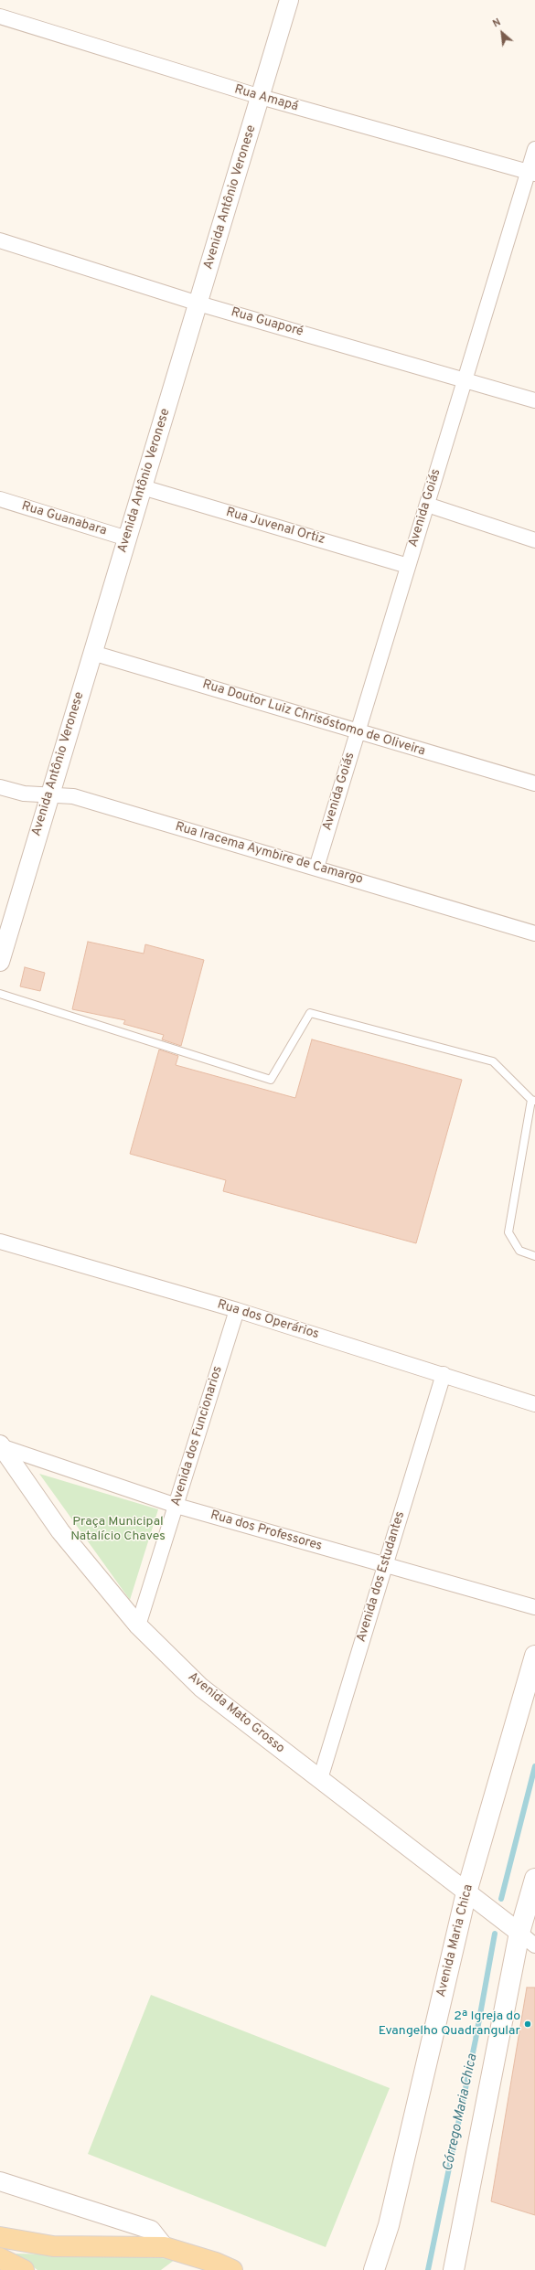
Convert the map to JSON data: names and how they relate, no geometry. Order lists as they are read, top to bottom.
{
  "streets": {
    "main road": ["Avenida Maria Chica"],
    "street": [
      "Rua Amapá",
      "Avenida Antônio Veronese",
      "Rua Guaporé",
      "Avenida Goiás",
      "Rua Guanabara",
      "Rua Juvenal Ortiz",
      "Rua Doutor Luiz Chrisóstomo de Oliveira",
      "Rua Iracema Aymbire de Camargo",
      "Rua dos Operários",
      "Avenida dos Funcionarios",
      "Rua dos Professores",
      "Avenida dos Estudantes",
      "Avenida Mato Grosso"
    ]
  },
  "crossings": [
    ["Rua Amapá", "Avenida Antônio Veronese"],
    ["Rua Amapá", "Avenida Goiás"],
    ["Avenida Antônio Veronese", "Rua Guaporé"],
    ["Avenida Antônio Veronese", "Rua Guanabara"],
    ["Avenida Antônio Veronese", "Rua Juvenal Ortiz"],
    ["Avenida Antônio Veronese", "Rua Doutor Luiz Chrisóstomo de Oliveira"],
    ["Avenida Antônio Veronese", "Rua Iracema Aymbire de Camargo"],
    ["Rua Guaporé", "Avenida Goiás"],
    ["Avenida Goiás", "Rua Juvenal Ortiz"],
    ["Avenida Goiás", "Rua Doutor Luiz Chrisóstomo de Oliveira"],
    ["Avenida Goiás", "Rua Iracema Aymbire de Camargo"],
    ["Rua dos Operários", "Avenida dos Funcionarios"],
    ["Rua dos Operários", "Avenida dos Estudantes"],
    ["Avenida dos Funcionarios", "Rua dos Professores"],
    ["Avenida dos Funcionarios", "Avenida Mato Grosso"],
    ["Rua dos Professores", "Avenida dos Estudantes"],
    ["Rua dos Professores", "Avenida Mato Grosso"],
    ["Avenida dos Estudantes", "Avenida Mato Grosso"],
    ["Avenida Mato Grosso", "Avenida Maria Chica"]
  ],
  "water": ["Córrego Maria Chica"],
  "parks": ["Praça Municipal Natalício Chaves"],
  "places": ["2ª Igreja do Evangelho Quadrangular"],
  "north": "top left"
}
